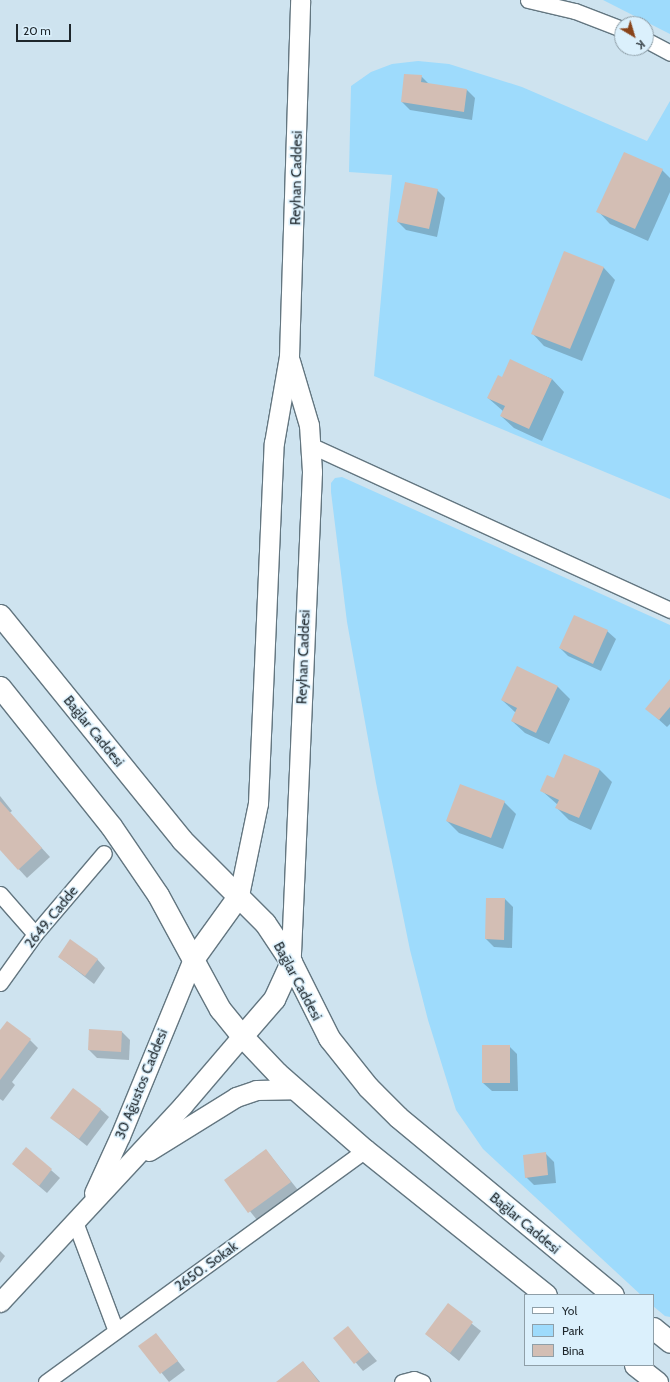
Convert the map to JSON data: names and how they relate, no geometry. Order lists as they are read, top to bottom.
{
  "streets": {
    "main road": ["Bağlar Caddesi"],
    "street": [
      "Reyhan Caddesi",
      "2649. Cadde",
      "30 Ağustos Caddesi",
      "2650. Sokak"
    ]
  },
  "crossings": [
    ["Reyhan Caddesi", "Bağlar Caddesi"]
  ],
  "legend": ["Yol", "Park", "Bina"],
  "scale_bar": "20 m",
  "north": "bottom right"
}
